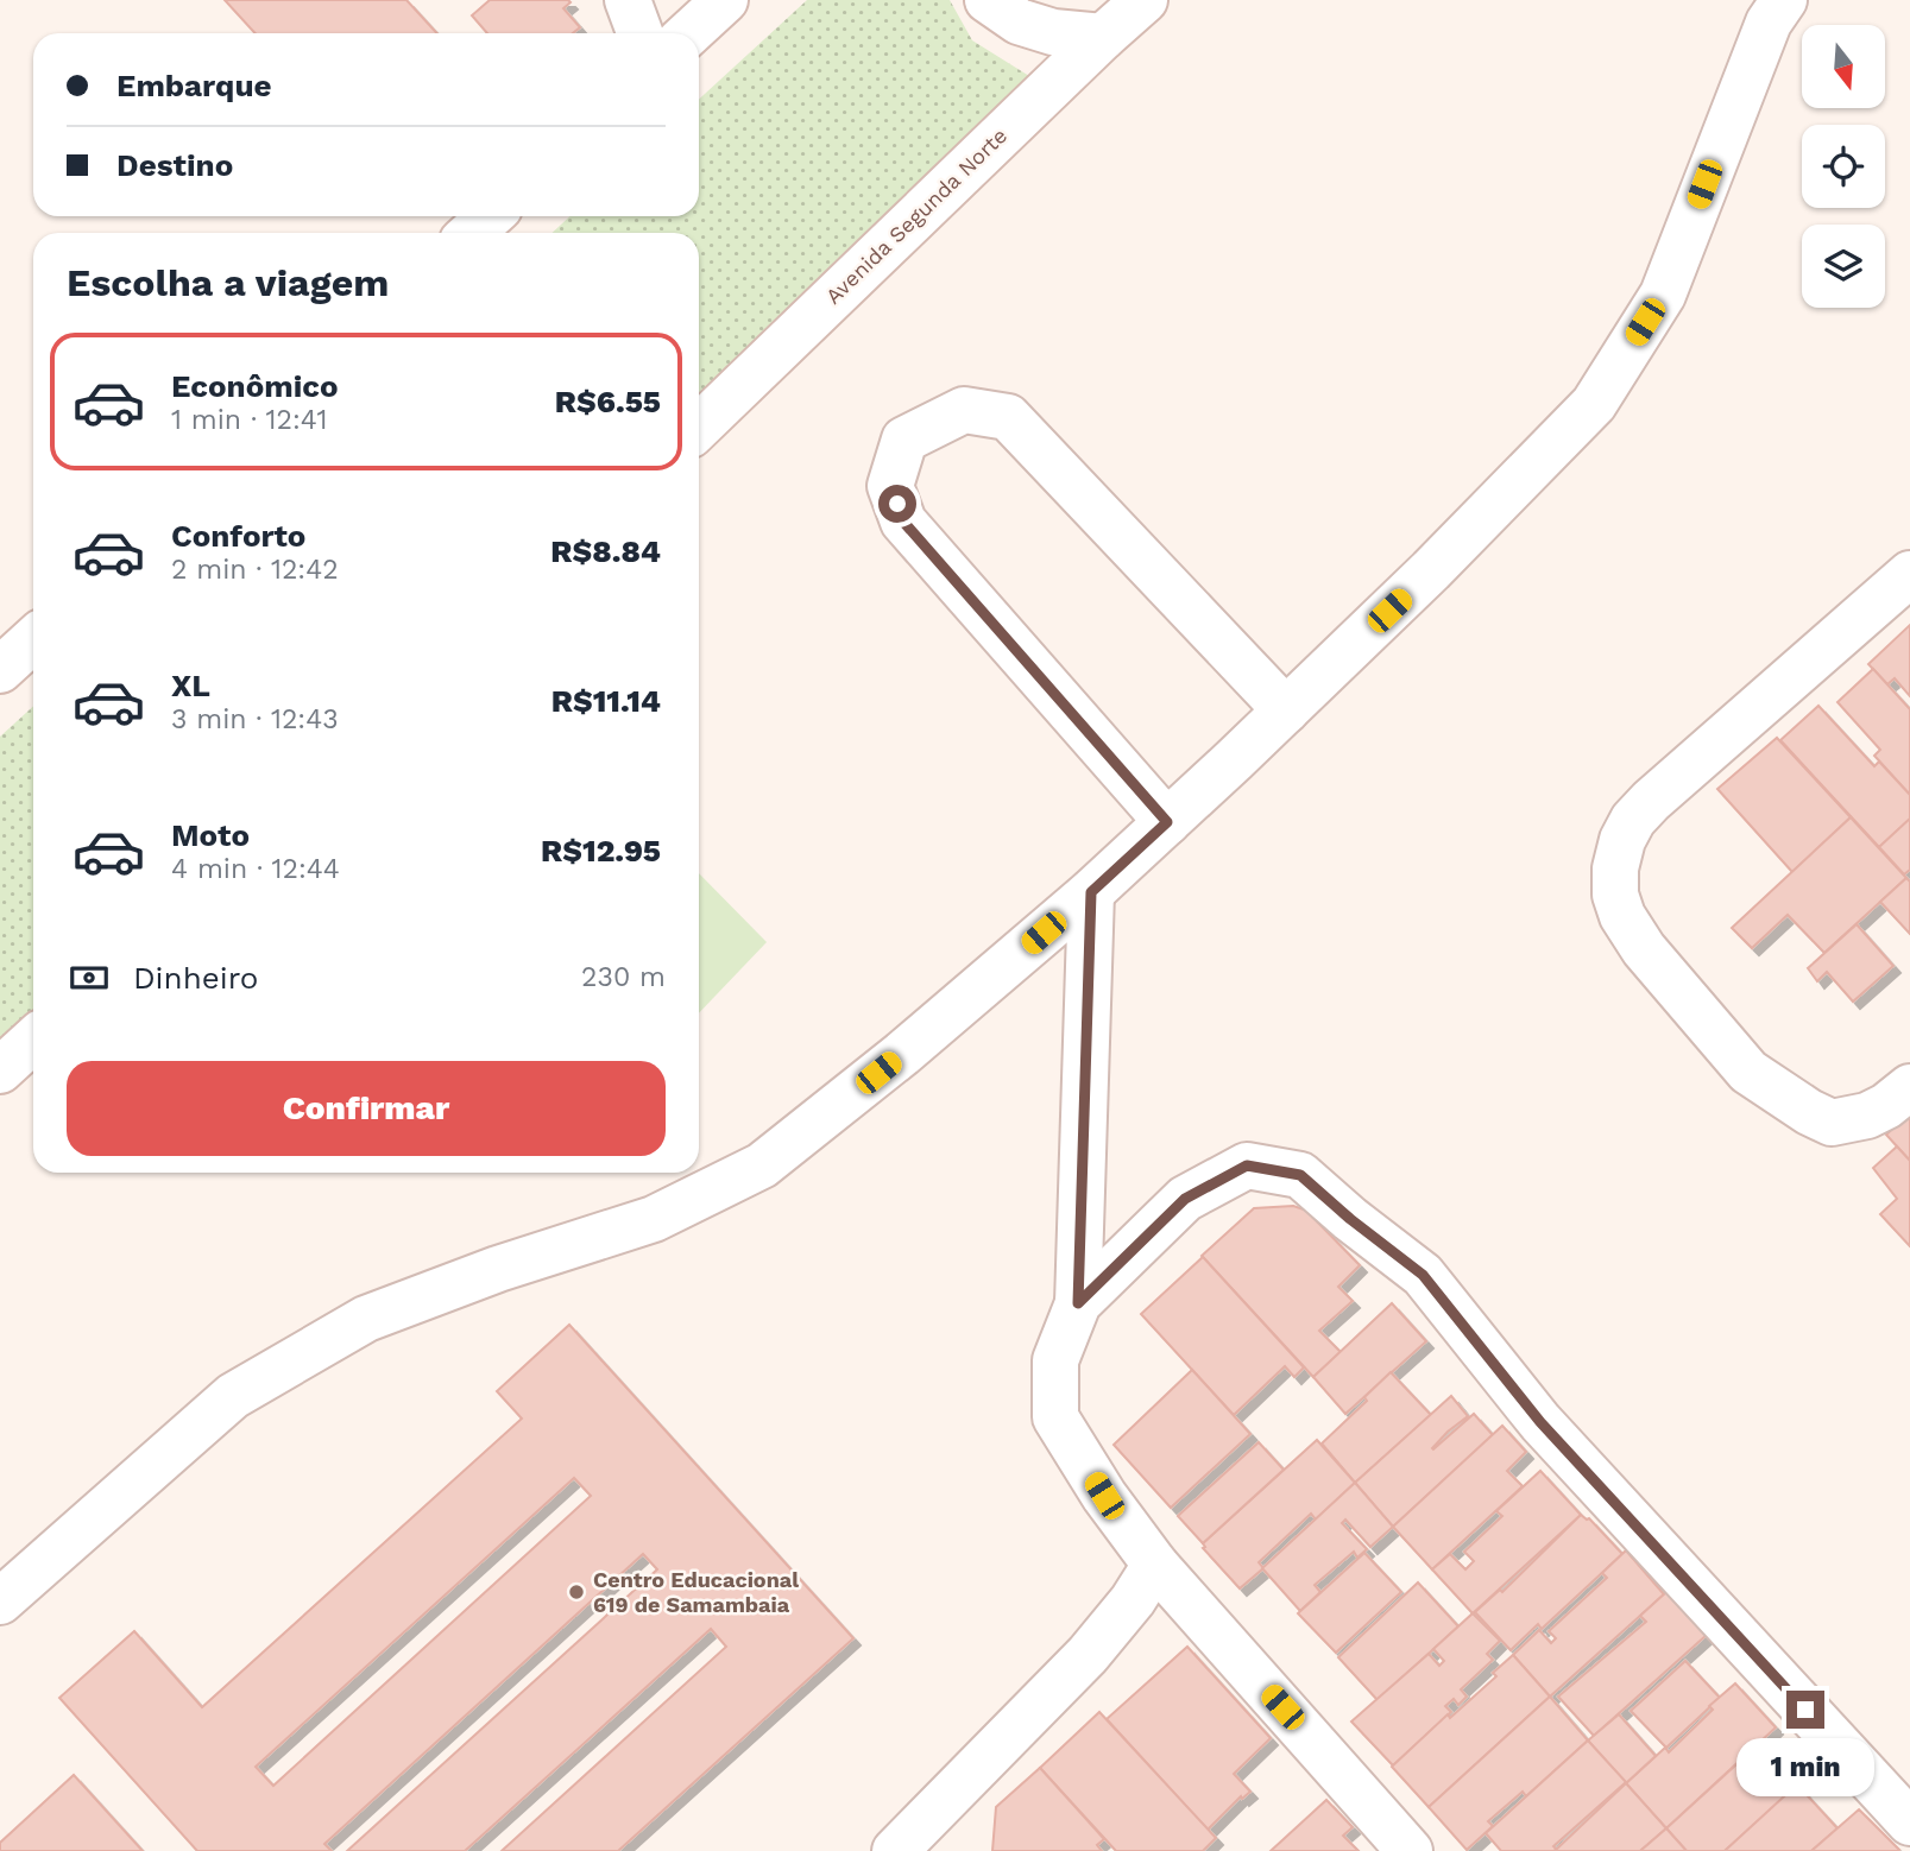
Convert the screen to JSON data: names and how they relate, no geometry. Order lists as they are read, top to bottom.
{
  "streets": {
    "street": ["Avenida Segunda Norte"]
  },
  "places": ["Centro Educacional 619 de Samambaia"],
  "north": "bottom",
  "page": {
    "banner": ["Embarque", "Destino"],
    "heading": "Escolha a viagem",
    "list": [
      {
        "name": "Econômico",
        "note": "1 min · 12:41",
        "value": "R$6.55"
      },
      {
        "name": "Conforto",
        "note": "2 min · 12:42",
        "value": "R$8.84"
      },
      {
        "name": "XL",
        "note": "3 min · 12:43",
        "value": "R$11.14"
      },
      {
        "name": "Moto",
        "note": "4 min · 12:44",
        "value": "R$12.95"
      }
    ],
    "pay": ["Dinheiro", "230 m"],
    "buttons": "Confirmar",
    "bubble": "1 min"
  }
}
